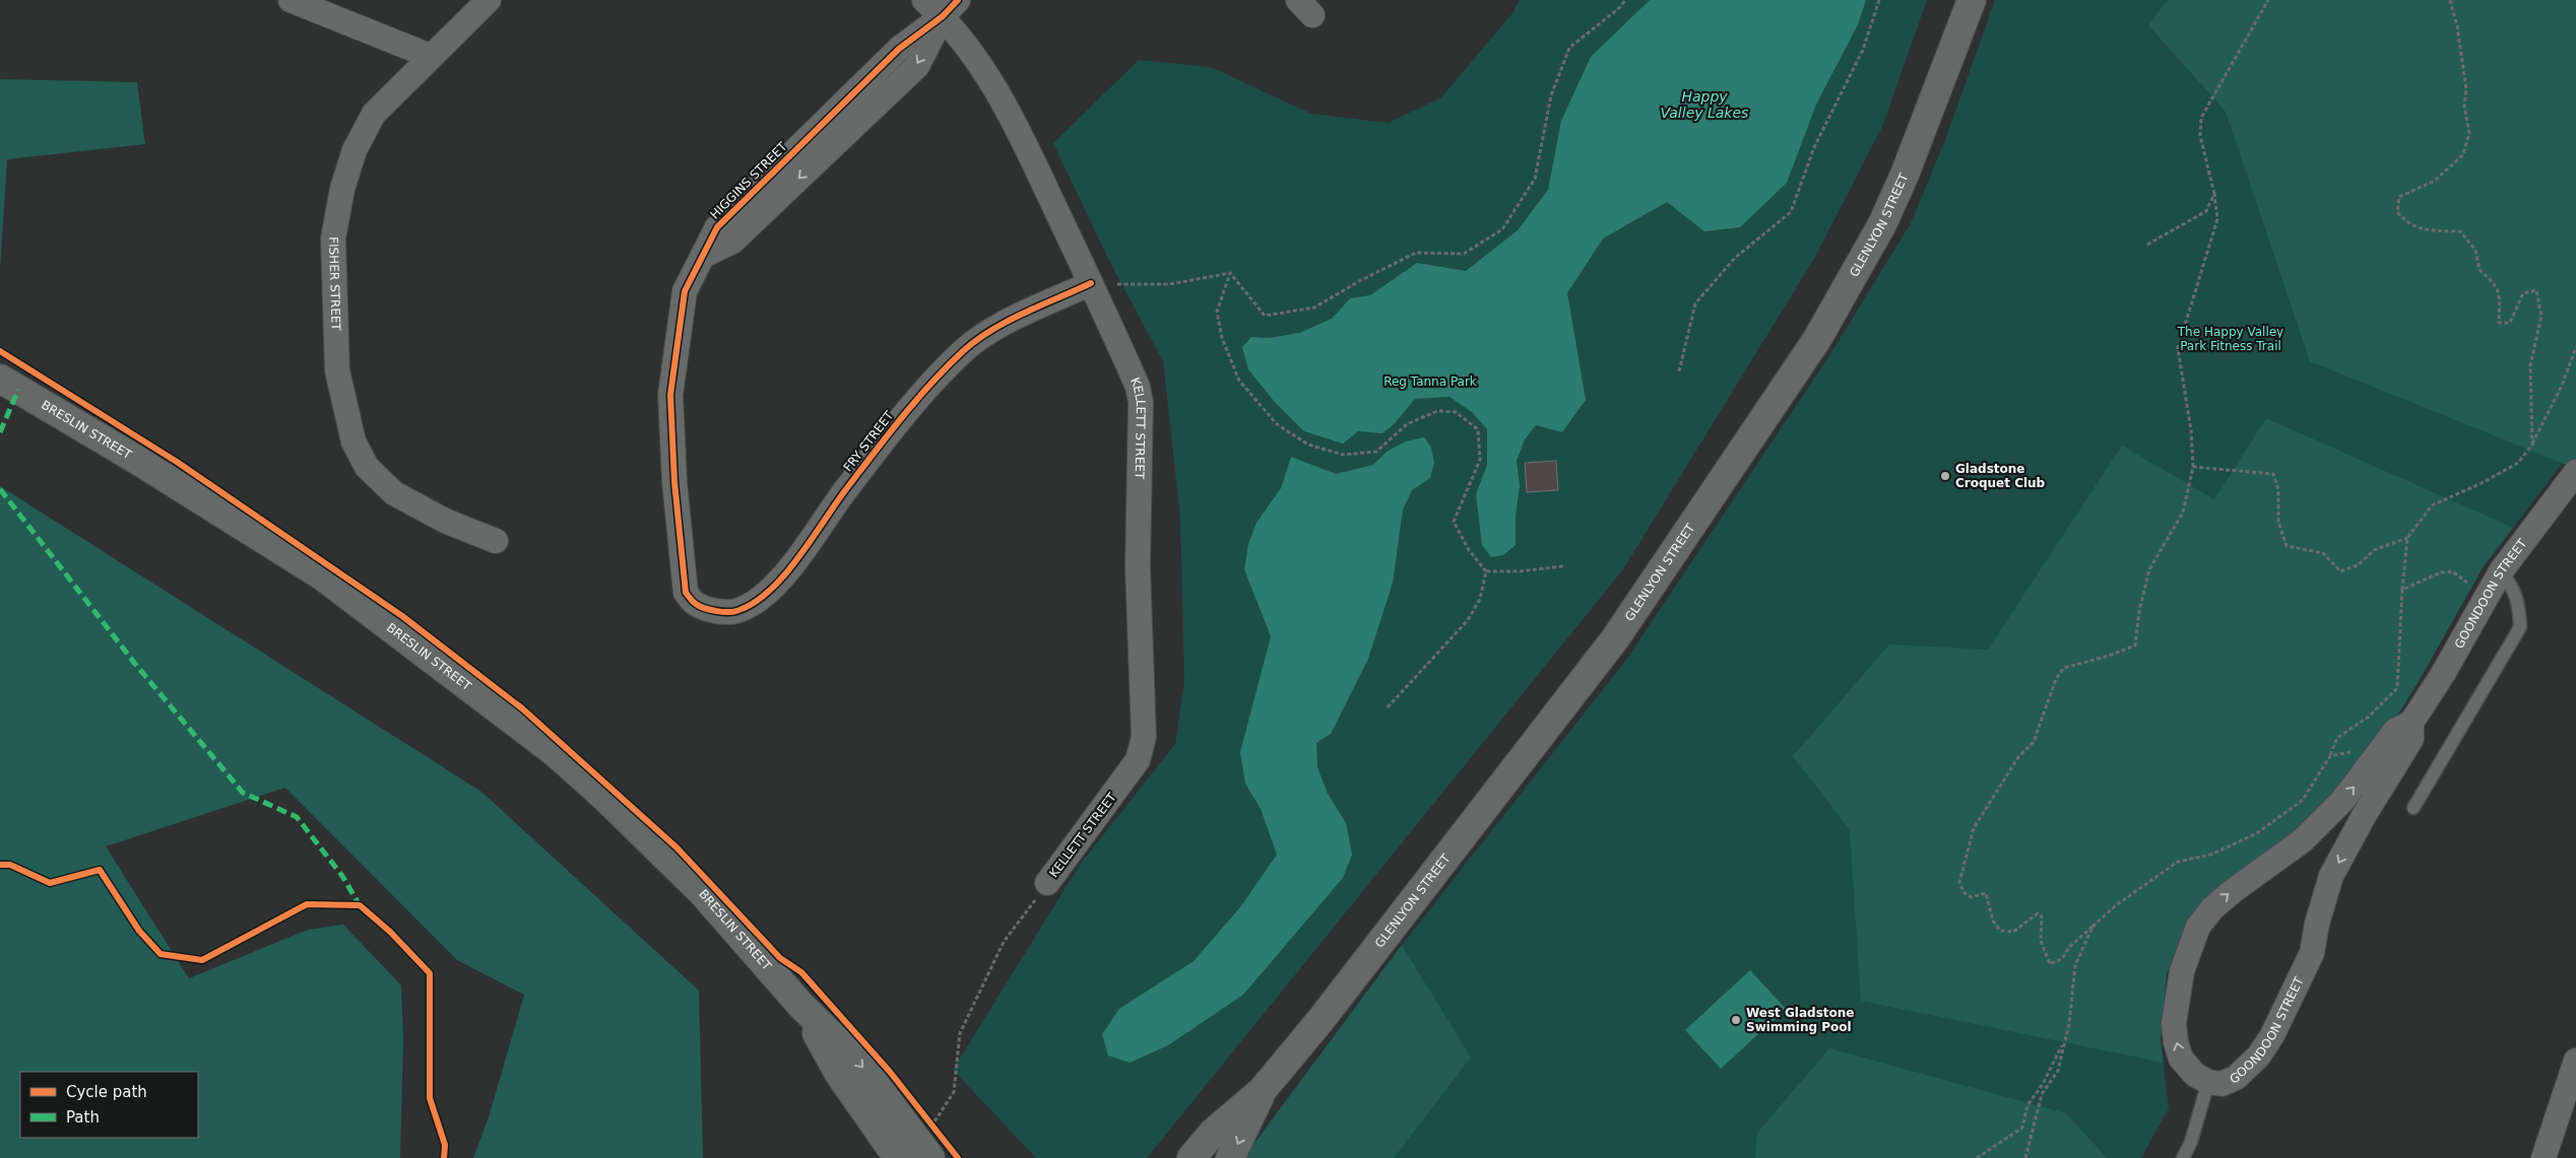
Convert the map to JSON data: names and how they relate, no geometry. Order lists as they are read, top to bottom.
{
  "streets": {
    "main road": ["GLENLYON STREET", "BRESLIN STREET"],
    "street": [
      "HIGGINS STREET",
      "FISHER STREET",
      "KELLETT STREET",
      "FRY STREET",
      "GOONDOON STREET"
    ]
  },
  "crossings": [
    ["HIGGINS STREET", "KELLETT STREET"],
    ["HIGGINS STREET", "FRY STREET"],
    ["KELLETT STREET", "FRY STREET"]
  ],
  "water": ["Happy Valley Lakes"],
  "parks": ["The Happy Valley Park Fitness Trail", "Reg Tanna Park"],
  "places": ["Gladstone Croquet Club", "West Gladstone Swimming Pool"],
  "legend": ["Cycle path", "Path"]
}
